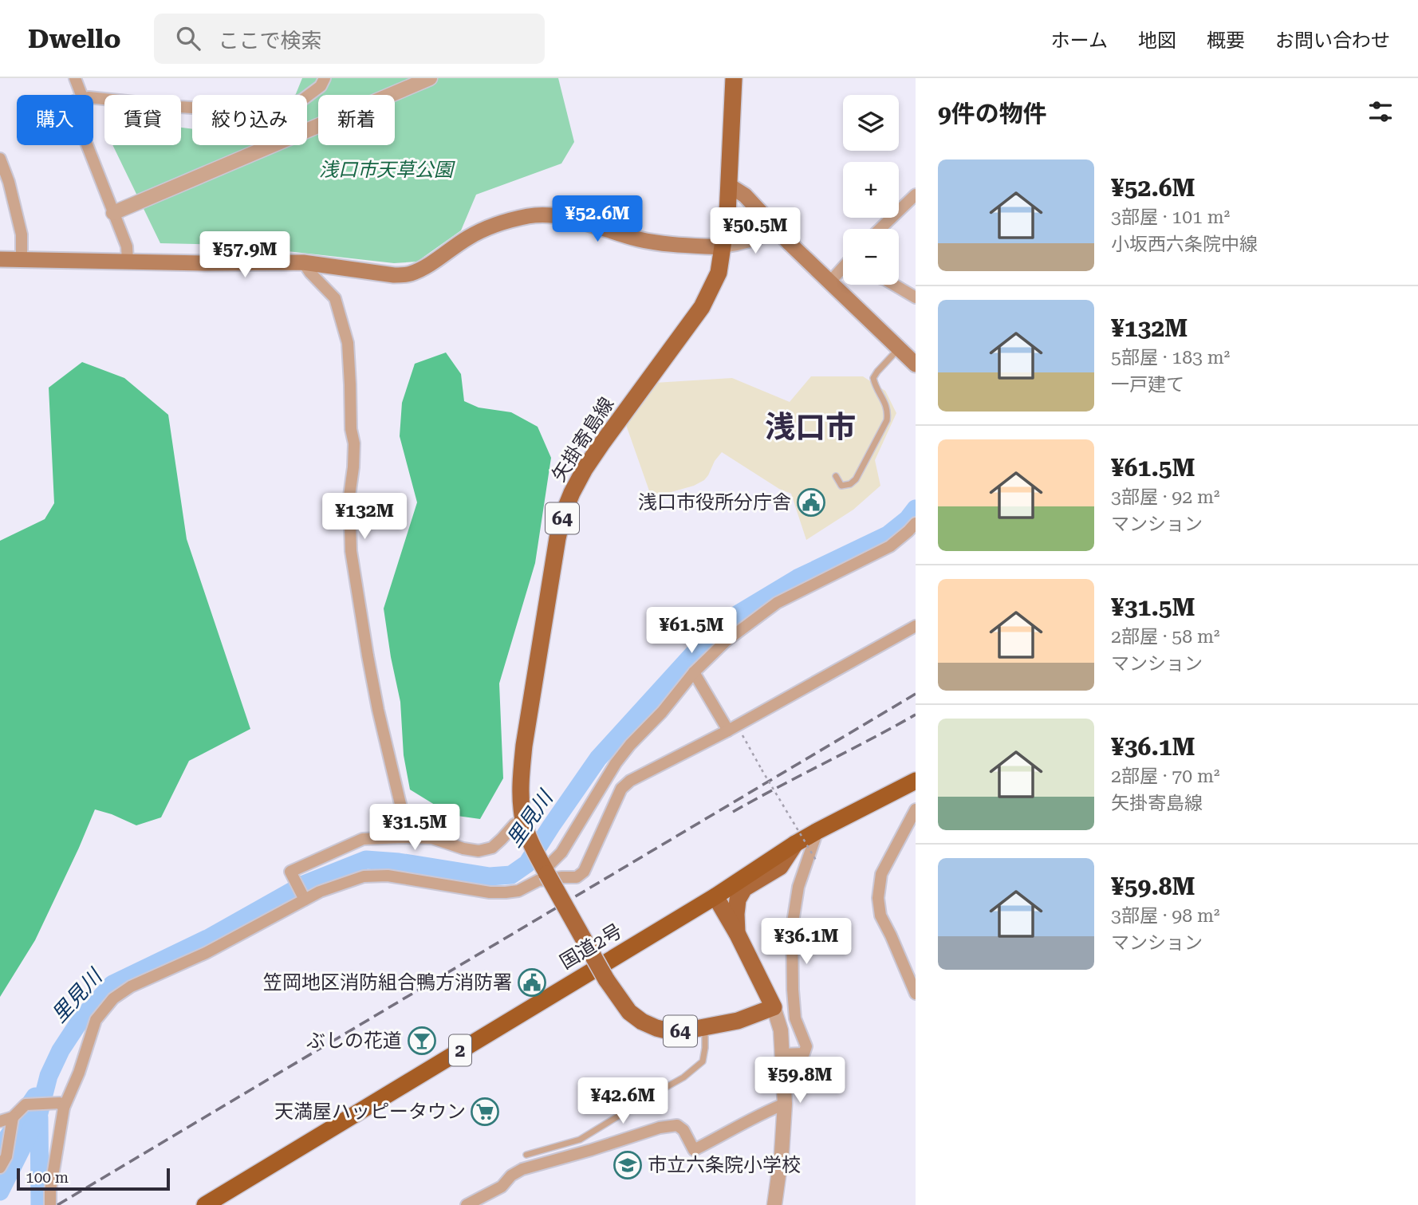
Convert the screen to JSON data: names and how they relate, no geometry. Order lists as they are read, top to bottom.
{
  "streets": {
    "highway": ["国道2号", "2"],
    "main road": ["矢掛寄島線", "64"]
  },
  "crossings": [
    ["矢掛寄島線", "64"]
  ],
  "districts": ["浅口市"],
  "water": ["里見川"],
  "parks": ["浅口市天草公園"],
  "places": {
    "public building": ["浅口市役所分庁舎", "笠岡地区消防組合鴨方消防署"],
    "bar": ["ぶしの花道"],
    "supermarket": ["天満屋ハッピータウン"],
    "school or university": ["市立六条院小学校"]
  },
  "scale_bar": "100 m",
  "page": {
    "header": "Dwello",
    "search": "ここで検索",
    "nav": [
      "ホーム",
      "地図",
      "概要",
      "お問い合わせ"
    ],
    "heading": "9件の物件",
    "map_buttons": ["+", "−"],
    "chip": [
      "購入",
      "賃貸",
      "絞り込み",
      "新着"
    ],
    "list": [
      {
        "name": "¥52.6M",
        "note": "3部屋 · 101 m² · 小坂西六条院中線"
      },
      {
        "name": "¥132M",
        "note": "5部屋 · 183 m² · 一戸建て"
      },
      {
        "name": "¥61.5M",
        "note": "3部屋 · 92 m² · マンション"
      },
      {
        "name": "¥31.5M",
        "note": "2部屋 · 58 m² · マンション"
      },
      {
        "name": "¥36.1M",
        "note": "2部屋 · 70 m² · 矢掛寄島線"
      },
      {
        "name": "¥59.8M",
        "note": "3部屋 · 98 m² · マンション"
      }
    ],
    "price": [
      "¥52.6M",
      "¥50.5M",
      "¥57.9M",
      "¥132M",
      "¥61.5M",
      "¥31.5M",
      "¥36.1M",
      "¥59.8M",
      "¥42.6M"
    ],
    "scale": "100 m"
  }
}
